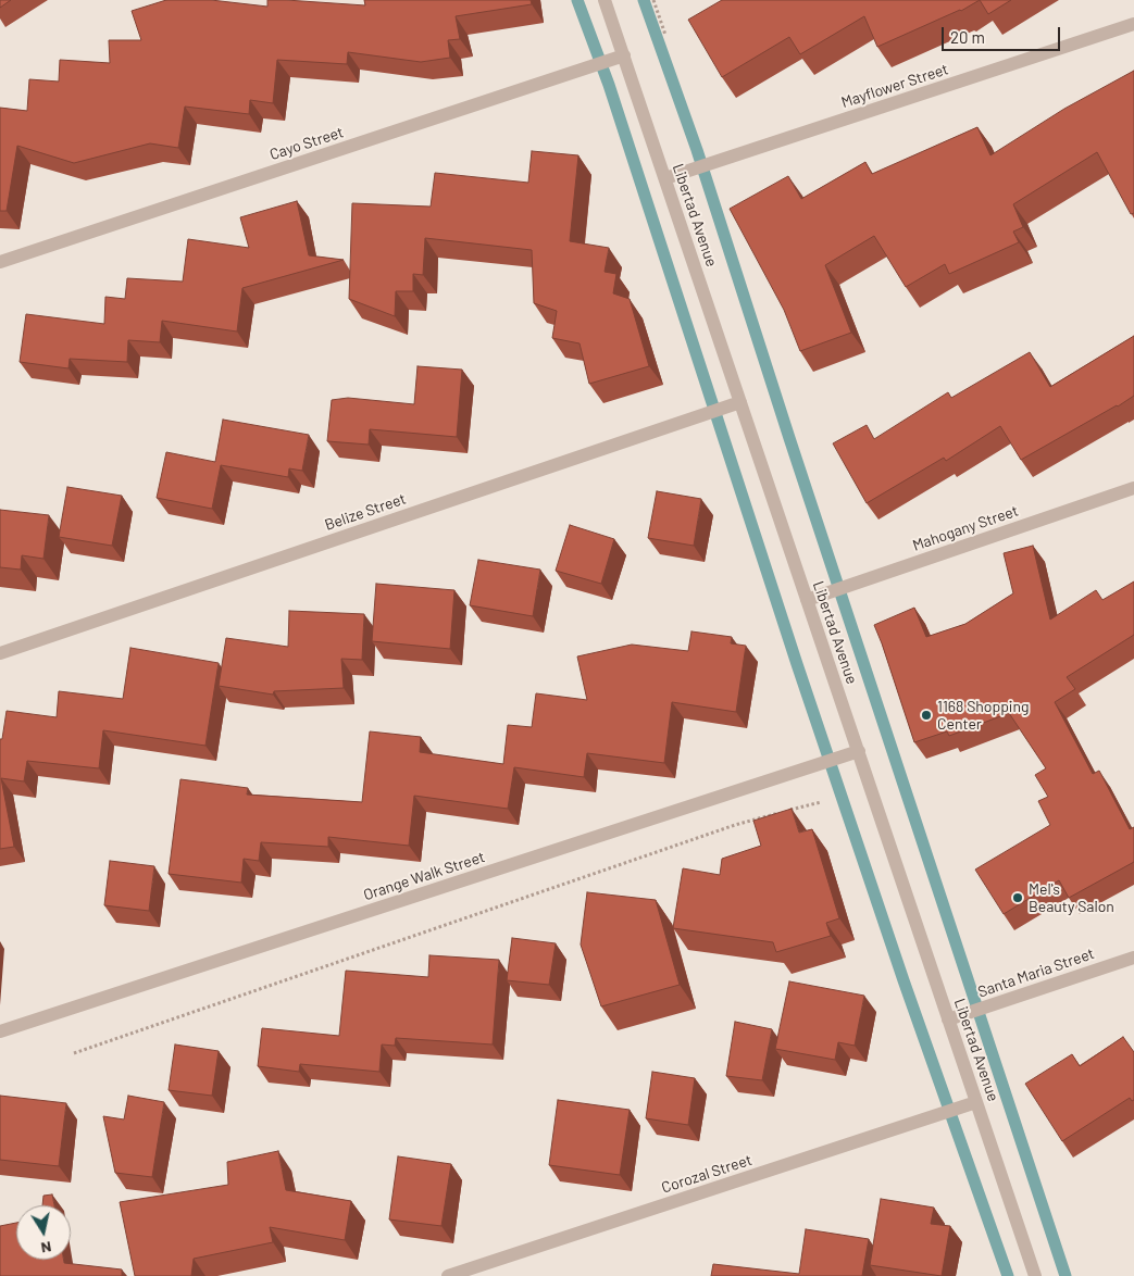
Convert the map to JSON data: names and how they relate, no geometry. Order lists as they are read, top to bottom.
{
  "streets": {
    "street": [
      "Mayflower Street",
      "Cayo Street",
      "Libertad Avenue",
      "Belize Street",
      "Mahogany Street",
      "Orange Walk Street",
      "Santa Maria Street",
      "Corozal Street"
    ]
  },
  "crossings": [
    ["Mayflower Street", "Libertad Avenue"],
    ["Cayo Street", "Libertad Avenue"],
    ["Libertad Avenue", "Belize Street"],
    ["Libertad Avenue", "Mahogany Street"],
    ["Libertad Avenue", "Orange Walk Street"],
    ["Libertad Avenue", "Santa Maria Street"],
    ["Libertad Avenue", "Corozal Street"]
  ],
  "places": ["1168 Shopping Center", "Mel's Beauty Salon"],
  "scale_bar": "20 m",
  "north": "bottom"
}
